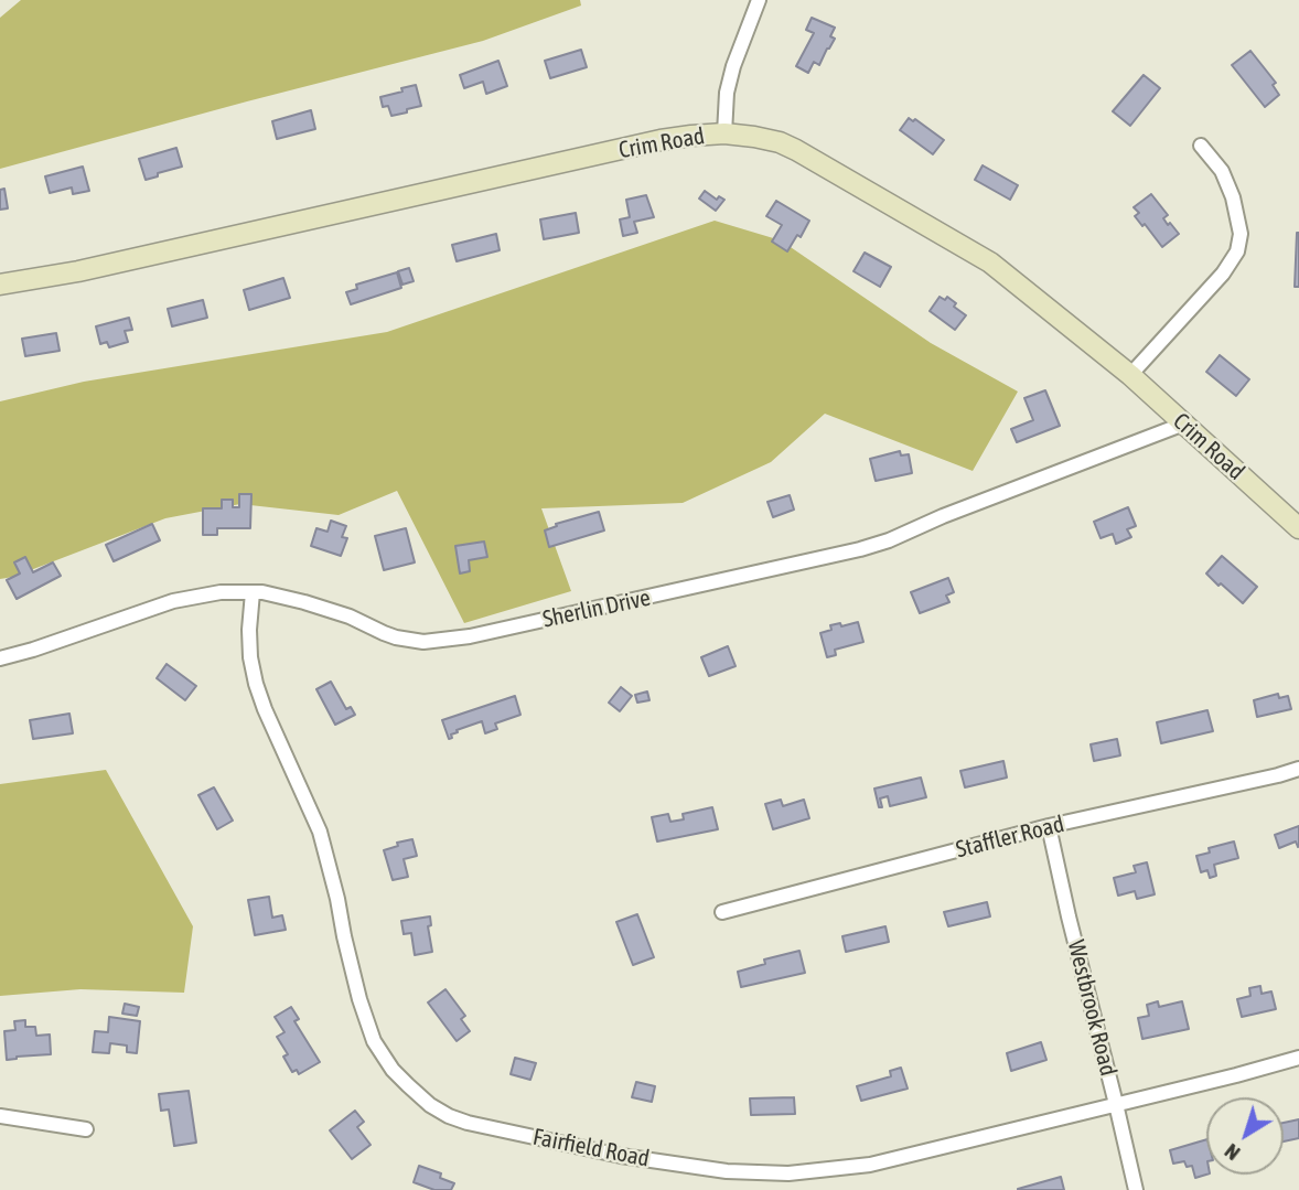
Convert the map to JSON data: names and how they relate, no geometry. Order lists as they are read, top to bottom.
{
  "streets": {
    "street": [
      "Crim Road",
      "Sherlin Drive",
      "Staffler Road",
      "Westbrook Road",
      "Fairfield Road"
    ]
  },
  "crossings": [
    ["Crim Road", "Sherlin Drive"],
    ["Sherlin Drive", "Fairfield Road"],
    ["Staffler Road", "Westbrook Road"],
    ["Westbrook Road", "Fairfield Road"]
  ],
  "north": "bottom left"
}
